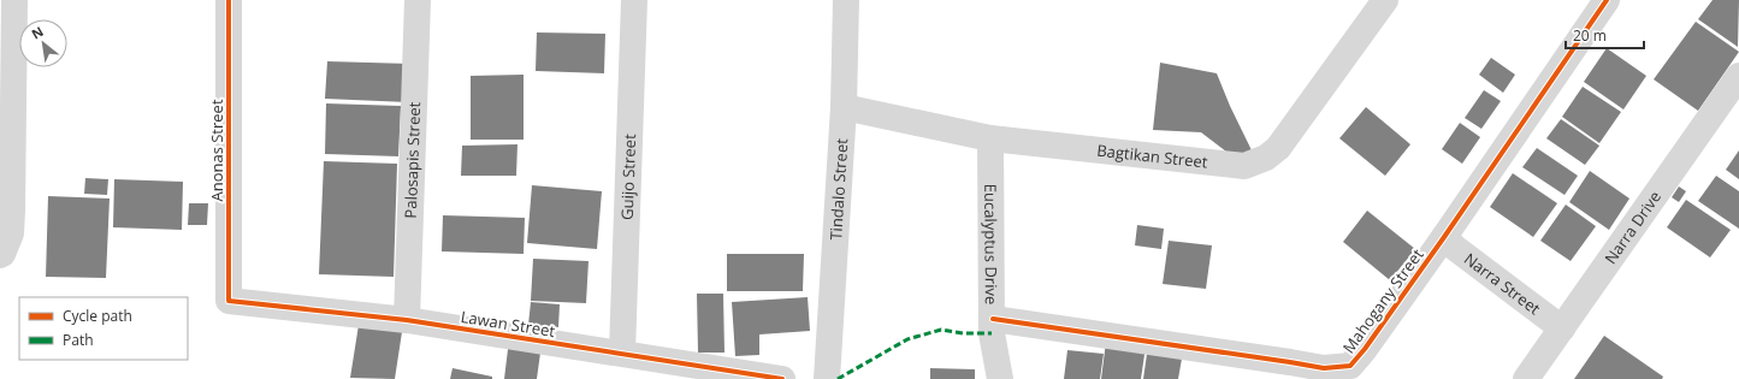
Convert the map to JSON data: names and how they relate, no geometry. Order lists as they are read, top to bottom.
{
  "streets": {
    "street": [
      "Anonas Street",
      "Bagtikan Street",
      "Palosapis Street",
      "Guijo Street",
      "Tindalo Street",
      "Narra Drive",
      "Eucalyptus Drive",
      "Narra Street",
      "Mahogany Street",
      "Lawan Street"
    ]
  },
  "crossings": [
    ["Anonas Street", "Lawan Street"],
    ["Bagtikan Street", "Tindalo Street"],
    ["Bagtikan Street", "Eucalyptus Drive"],
    ["Palosapis Street", "Lawan Street"],
    ["Guijo Street", "Lawan Street"],
    ["Narra Drive", "Narra Street"],
    ["Eucalyptus Drive", "Mahogany Street"],
    ["Narra Street", "Mahogany Street"]
  ],
  "legend": ["Cycle path", "Path"],
  "scale_bar": "20 m",
  "north": "top left"
}
